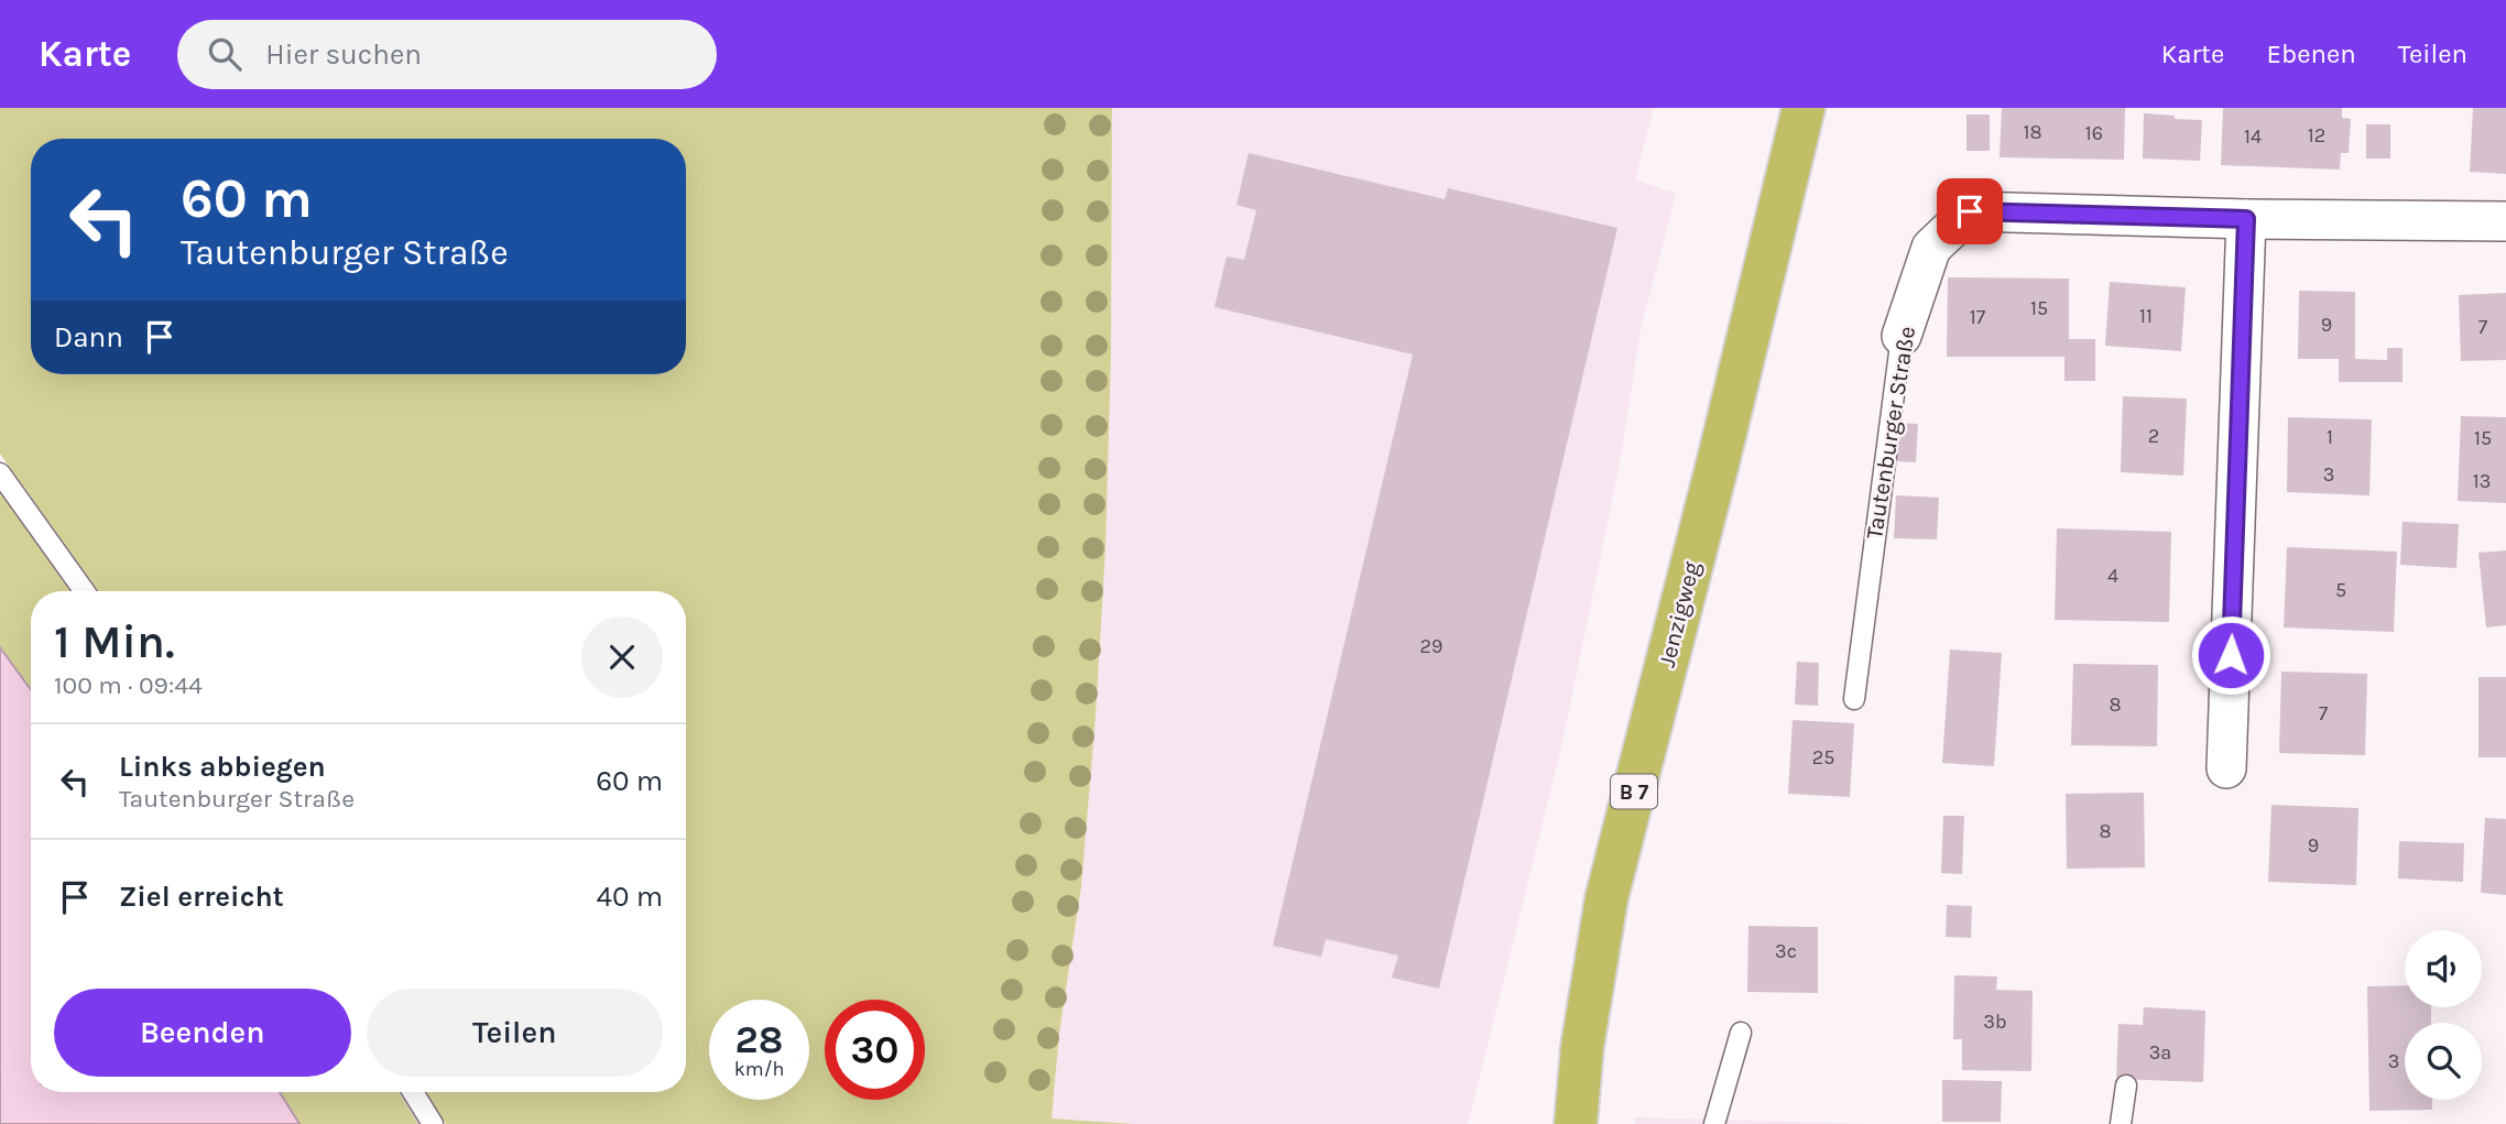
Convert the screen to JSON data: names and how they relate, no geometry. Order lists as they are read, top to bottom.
{
  "streets": {
    "main road": ["Jenzigweg", "B 7"],
    "street": ["Tautenburger Straße"]
  },
  "house_numbers": [
    "18",
    "16",
    "12",
    "14",
    "15",
    "11",
    "17",
    "9",
    "7",
    "2",
    "1",
    "15",
    "3",
    "13",
    "4",
    "5",
    "29",
    "8",
    "7",
    "25",
    "8",
    "9",
    "3c",
    "3b",
    "3a",
    "3"
  ],
  "page": {
    "header": "Karte",
    "search": "Hier suchen",
    "nav": ["Karte", "Ebenen", "Teilen"],
    "turn": ["60 m", "Tautenburger Straße"],
    "then": "Dann",
    "heading": ["1 Min.", "100 m · 09:44"],
    "list": [
      {
        "name": "Links abbiegen",
        "note": "Tautenburger Straße",
        "value": "60 m"
      },
      {
        "name": "Ziel erreicht",
        "value": "40 m"
      }
    ],
    "buttons": ["Beenden", "Teilen"],
    "speed": "28 km/h",
    "limit": "30"
  }
}
